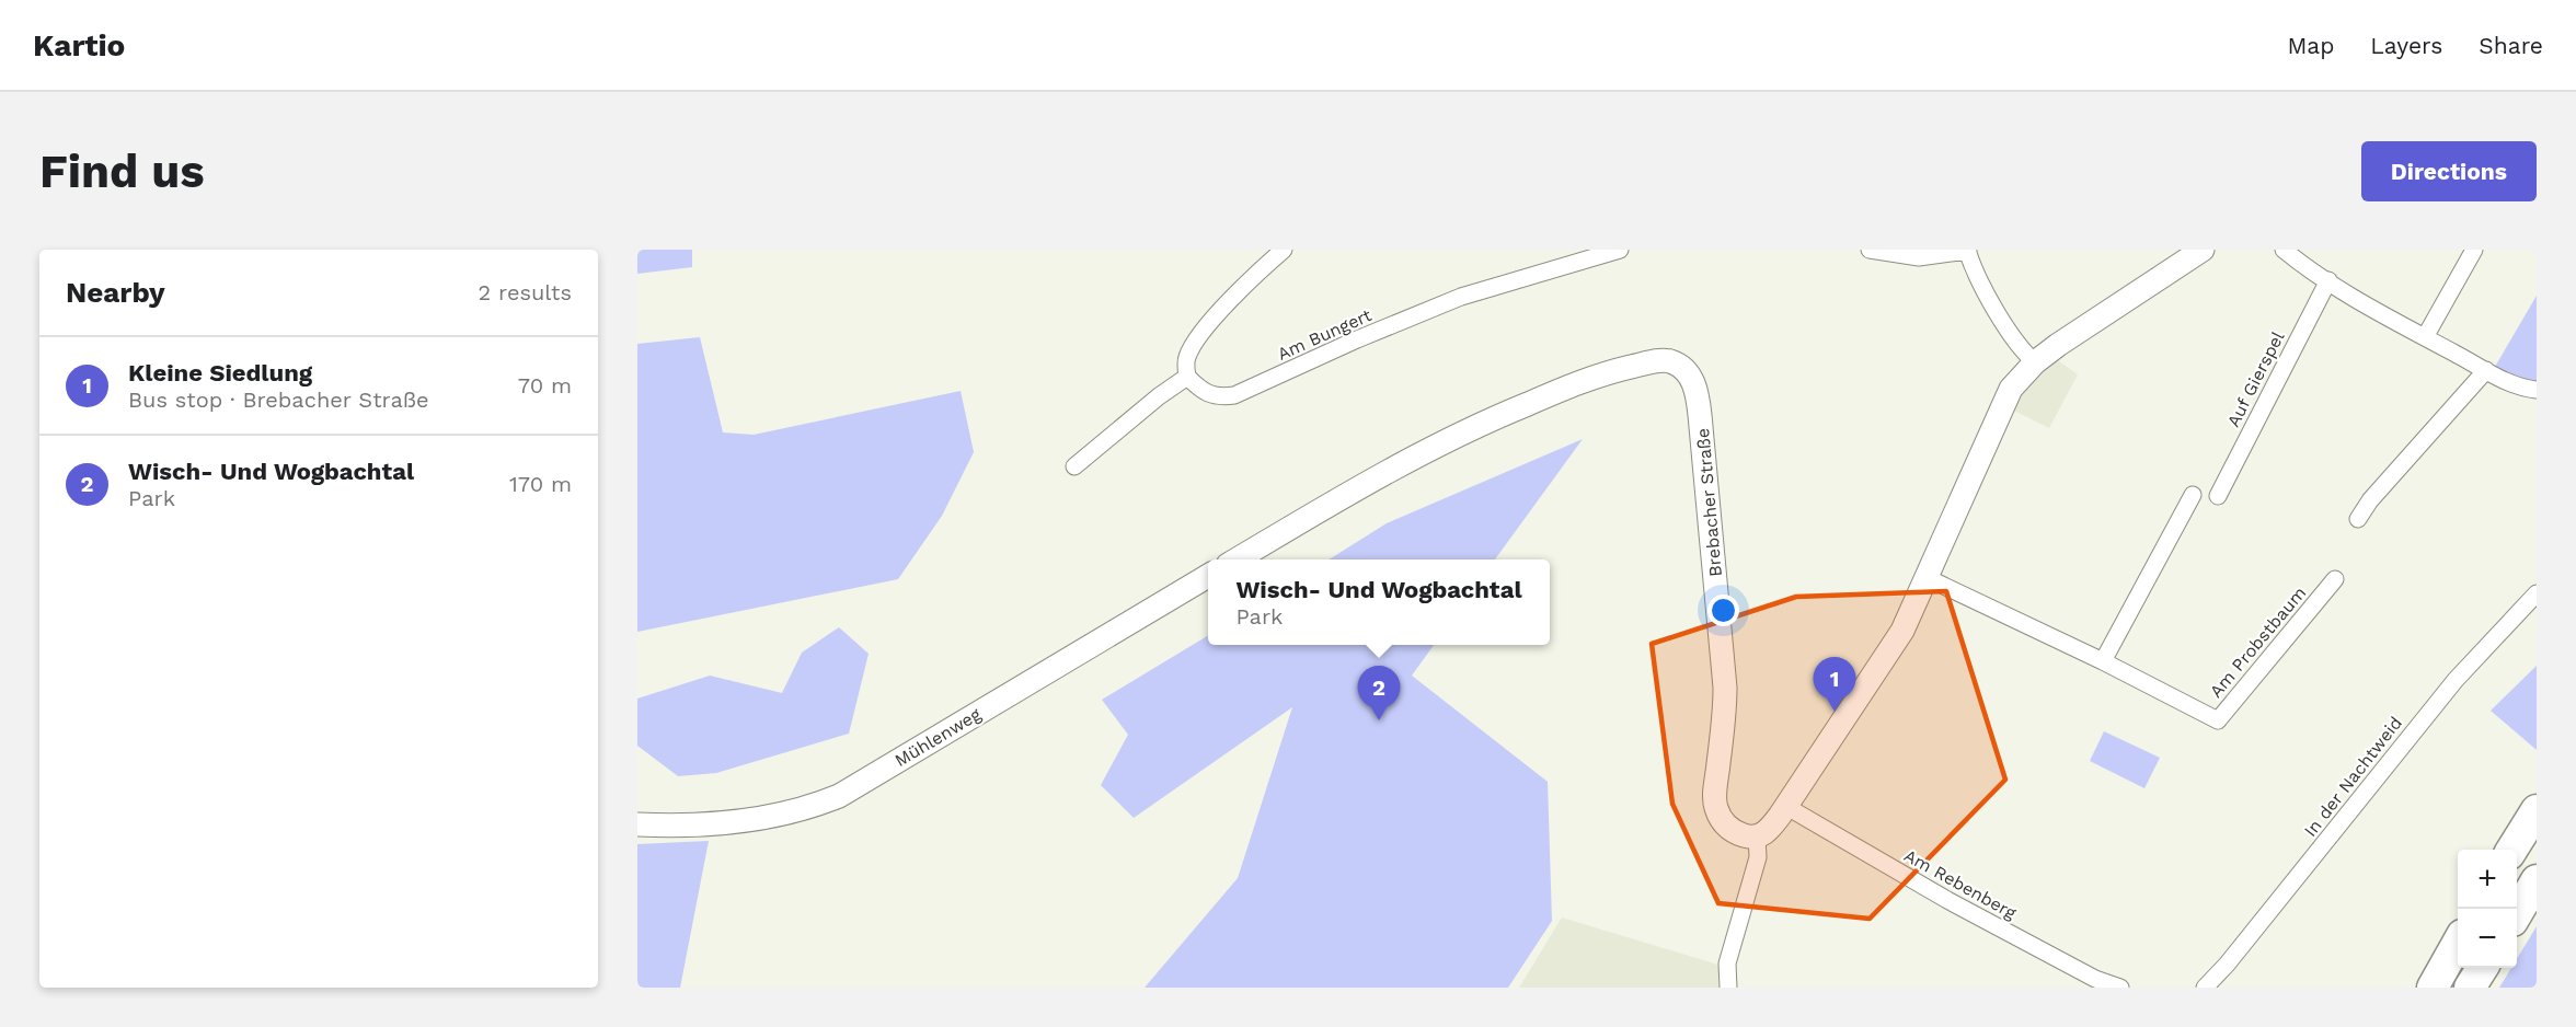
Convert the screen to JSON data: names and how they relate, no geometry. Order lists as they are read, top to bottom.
{
  "streets": {
    "street": [
      "Am Bungert",
      "Auf Gierspel",
      "Brebacher Straße",
      "Am Probstbaum",
      "Mühlenweg",
      "In der Nachtweid",
      "Am Rebenberg"
    ]
  },
  "page": {
    "header": "Kartio",
    "nav": ["Map", "Layers", "Share"],
    "buttons": "Directions",
    "title": "Find us",
    "heading": ["Nearby", "2 results"],
    "list": [
      {
        "mark": "1",
        "name": "Kleine Siedlung",
        "note": "Bus stop · Brebacher Straße",
        "value": "70 m"
      },
      {
        "mark": "2",
        "name": "Wisch- Und Wogbachtal",
        "note": "Park",
        "value": "170 m"
      }
    ],
    "popup": ["Wisch- Und Wogbachtal", "Park"],
    "pins": ["1", "2"],
    "map_buttons": ["+", "−"]
  }
}
